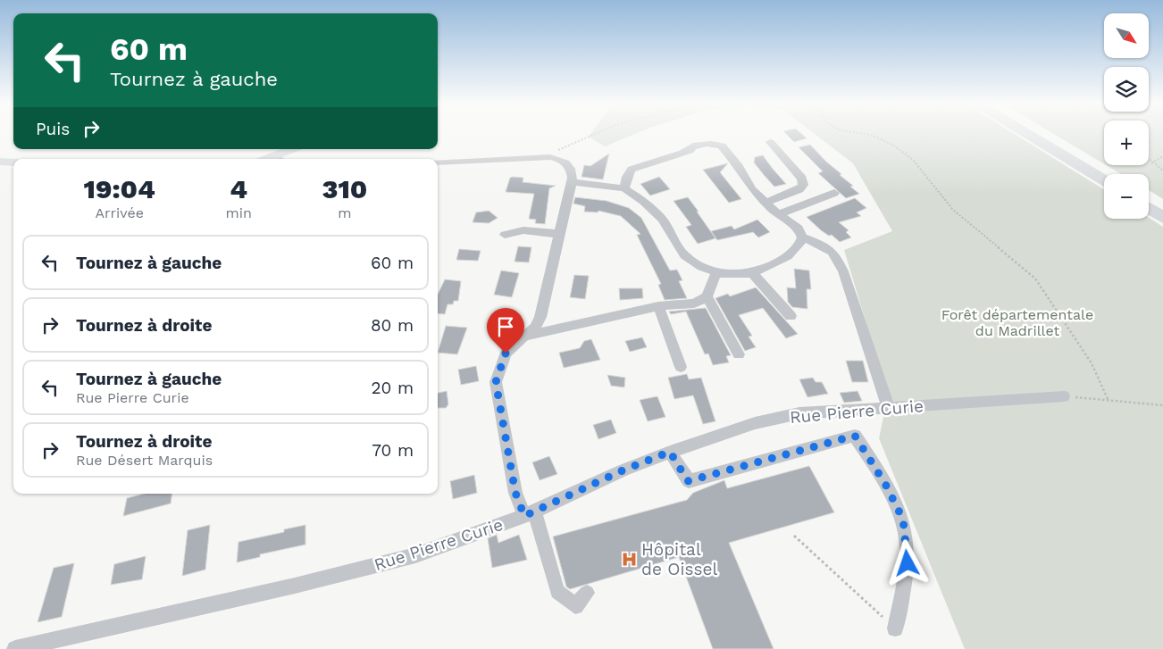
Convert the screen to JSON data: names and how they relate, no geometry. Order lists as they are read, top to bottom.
{
  "streets": {
    "street": ["Rue Pierre Curie"]
  },
  "parks": ["Forêt départementale du Madrillet"],
  "places": {
    "hospital": ["Hôpital de Oissel"]
  },
  "north": "bottom right",
  "page": {
    "map_buttons": ["+", "−"],
    "turn": ["60 m", "Tournez à gauche"],
    "then": "Puis",
    "eta": [
      "19:04",
      "Arrivée",
      "4",
      "min",
      "310",
      "m"
    ],
    "list": [
      {
        "name": "Tournez à gauche",
        "value": "60 m"
      },
      {
        "name": "Tournez à droite",
        "value": "80 m"
      },
      {
        "name": "Tournez à gauche",
        "note": "Rue Pierre Curie",
        "value": "20 m"
      },
      {
        "name": "Tournez à droite",
        "note": "Rue Désert Marquis",
        "value": "70 m"
      }
    ]
  }
}
